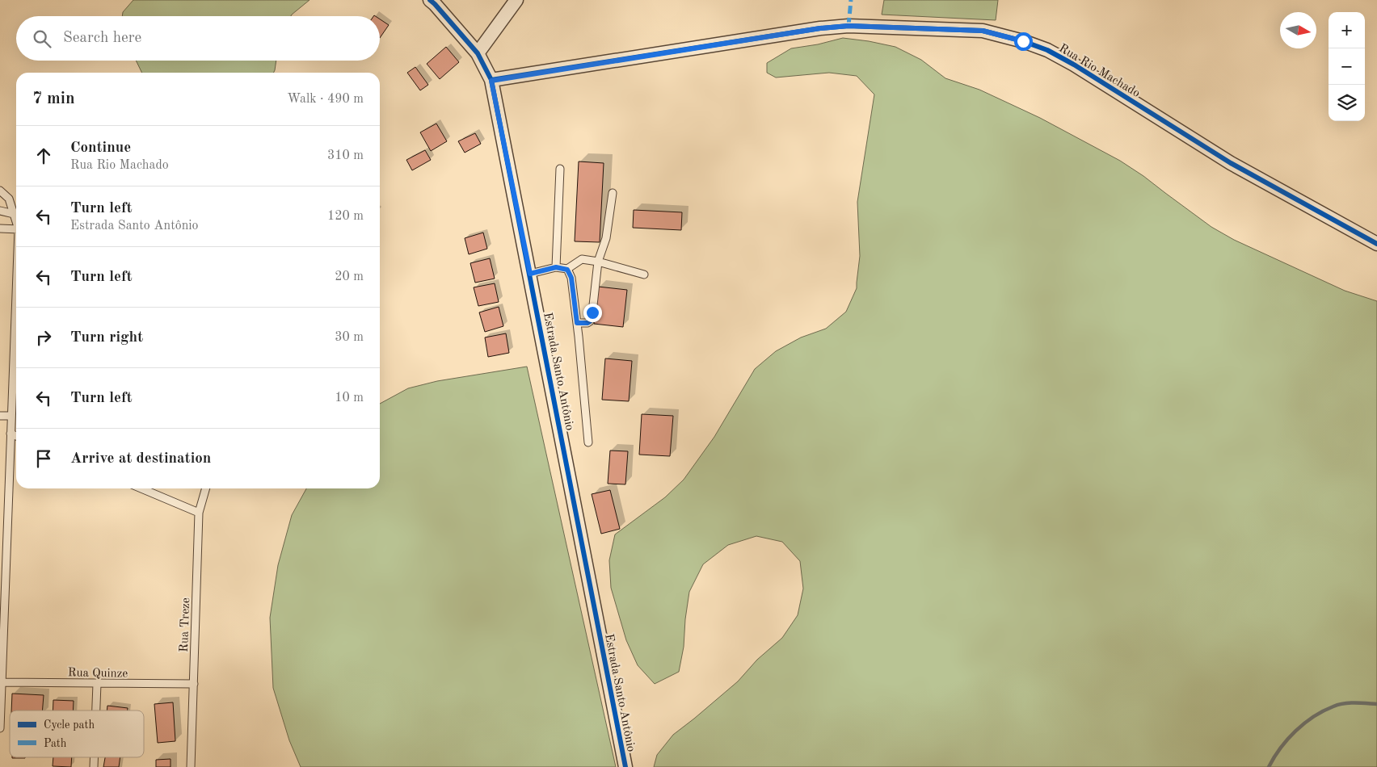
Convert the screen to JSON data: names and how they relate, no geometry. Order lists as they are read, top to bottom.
{
  "streets": {
    "street": ["Rua Rio Machado", "Estrada Santo Antônio"],
    "lane": ["Rua Treze", "Rua Quinze"]
  },
  "crossings": [
    ["Rua Rio Machado", "Estrada Santo Antônio"],
    ["Rua Treze", "Rua Quinze"]
  ],
  "legend": ["Cycle path", "Path"],
  "north": "right",
  "page": {
    "map_buttons": ["+", "−"],
    "search": "Search here",
    "heading": ["7 min", "Walk · 490 m"],
    "list": [
      ["Continue", "Rua Rio Machado", "310 m"],
      ["Turn left", "Estrada Santo Antônio", "120 m"],
      ["Turn left", "20 m"],
      ["Turn right", "30 m"],
      ["Turn left", "10 m"],
      "Arrive at destination"
    ]
  }
}
